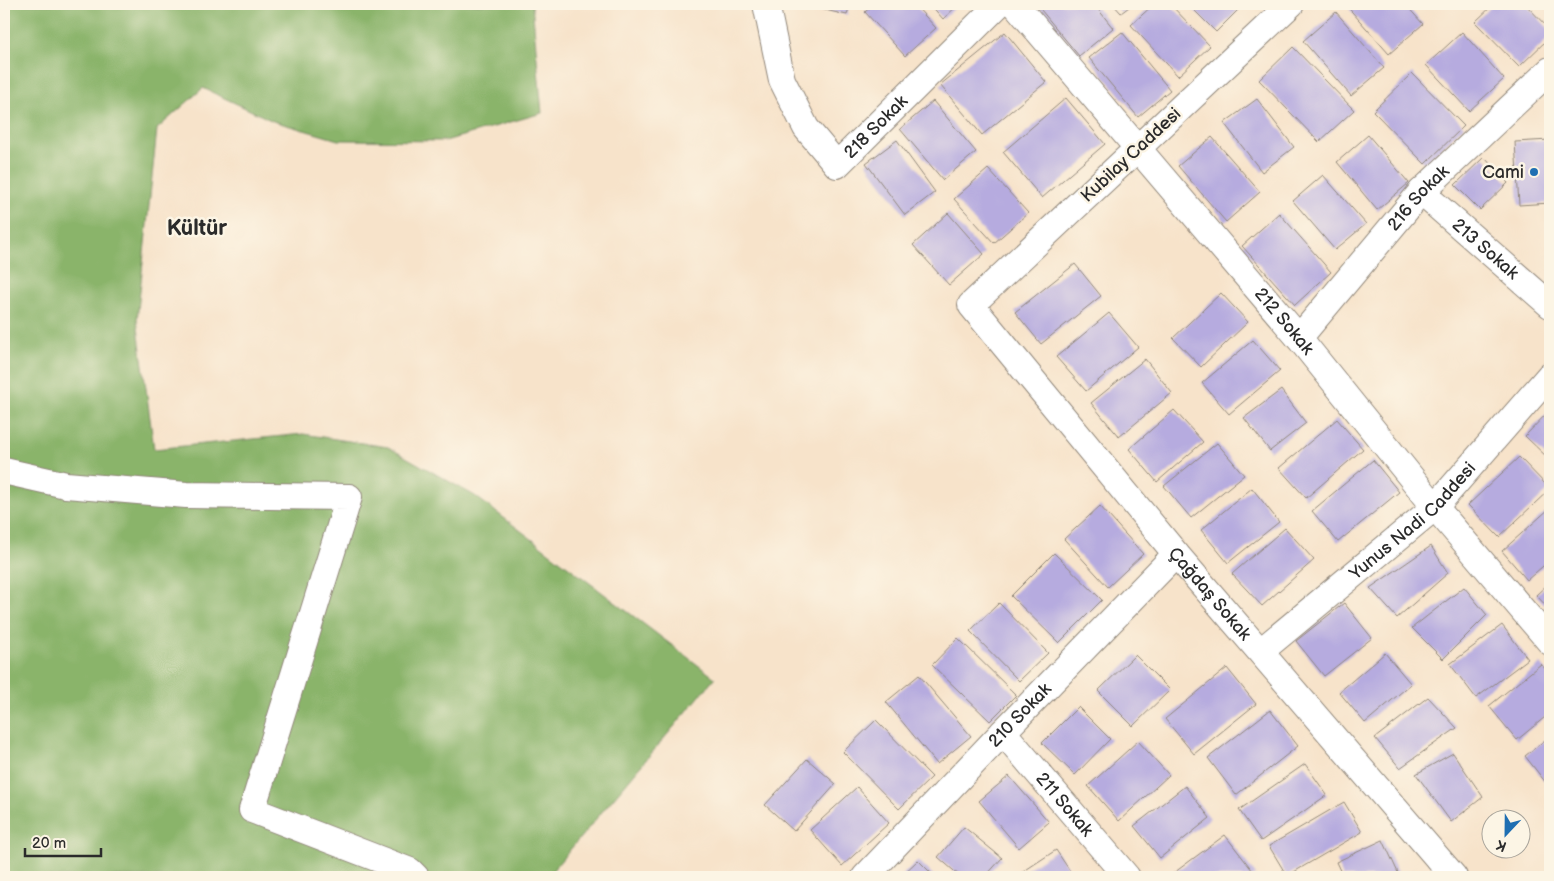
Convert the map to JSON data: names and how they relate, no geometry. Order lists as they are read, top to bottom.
{
  "streets": {
    "street": [
      "218 Sokak",
      "Kubilay Caddesi",
      "216 Sokak",
      "213 Sokak",
      "212 Sokak",
      "Yunus Nadi Caddesi",
      "Çağdaş Sokak",
      "210 Sokak",
      "211 Sokak"
    ]
  },
  "crossings": [
    ["Kubilay Caddesi", "212 Sokak"],
    ["Kubilay Caddesi", "Çağdaş Sokak"],
    ["216 Sokak", "213 Sokak"],
    ["216 Sokak", "212 Sokak"],
    ["212 Sokak", "Yunus Nadi Caddesi"],
    ["Yunus Nadi Caddesi", "Çağdaş Sokak"],
    ["Çağdaş Sokak", "210 Sokak"],
    ["210 Sokak", "211 Sokak"]
  ],
  "districts": ["Kültür"],
  "places": ["Cami"],
  "scale_bar": "20 m",
  "north": "bottom"
}
